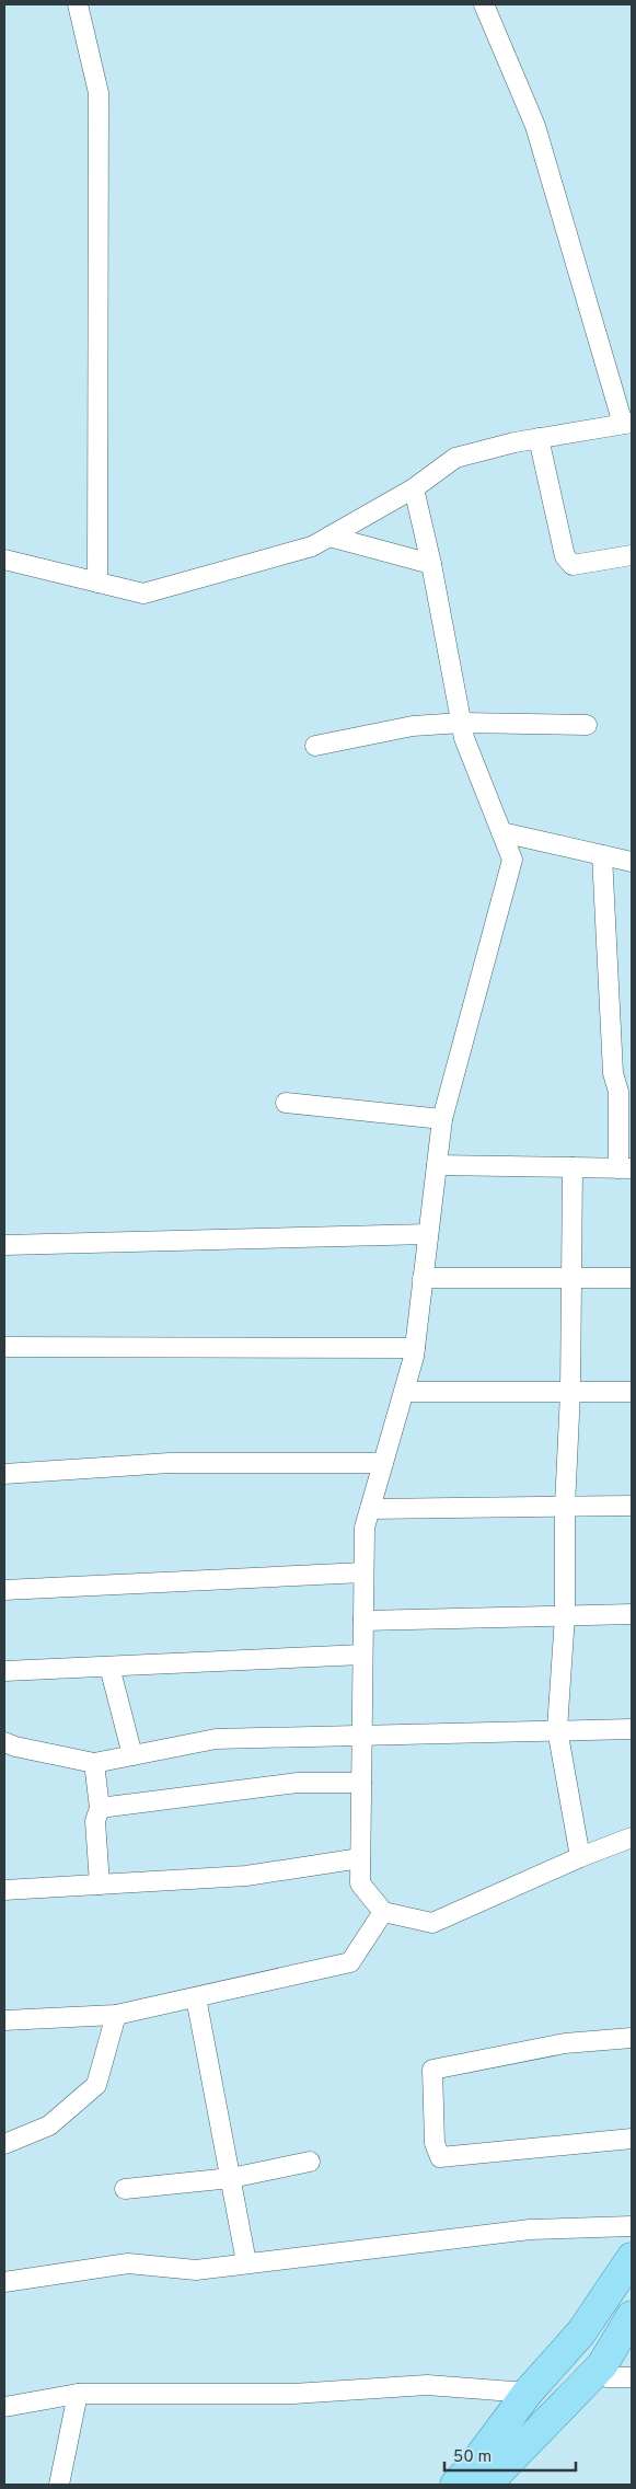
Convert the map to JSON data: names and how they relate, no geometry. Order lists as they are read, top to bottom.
{
  "scale_bar": "50 m"
}
